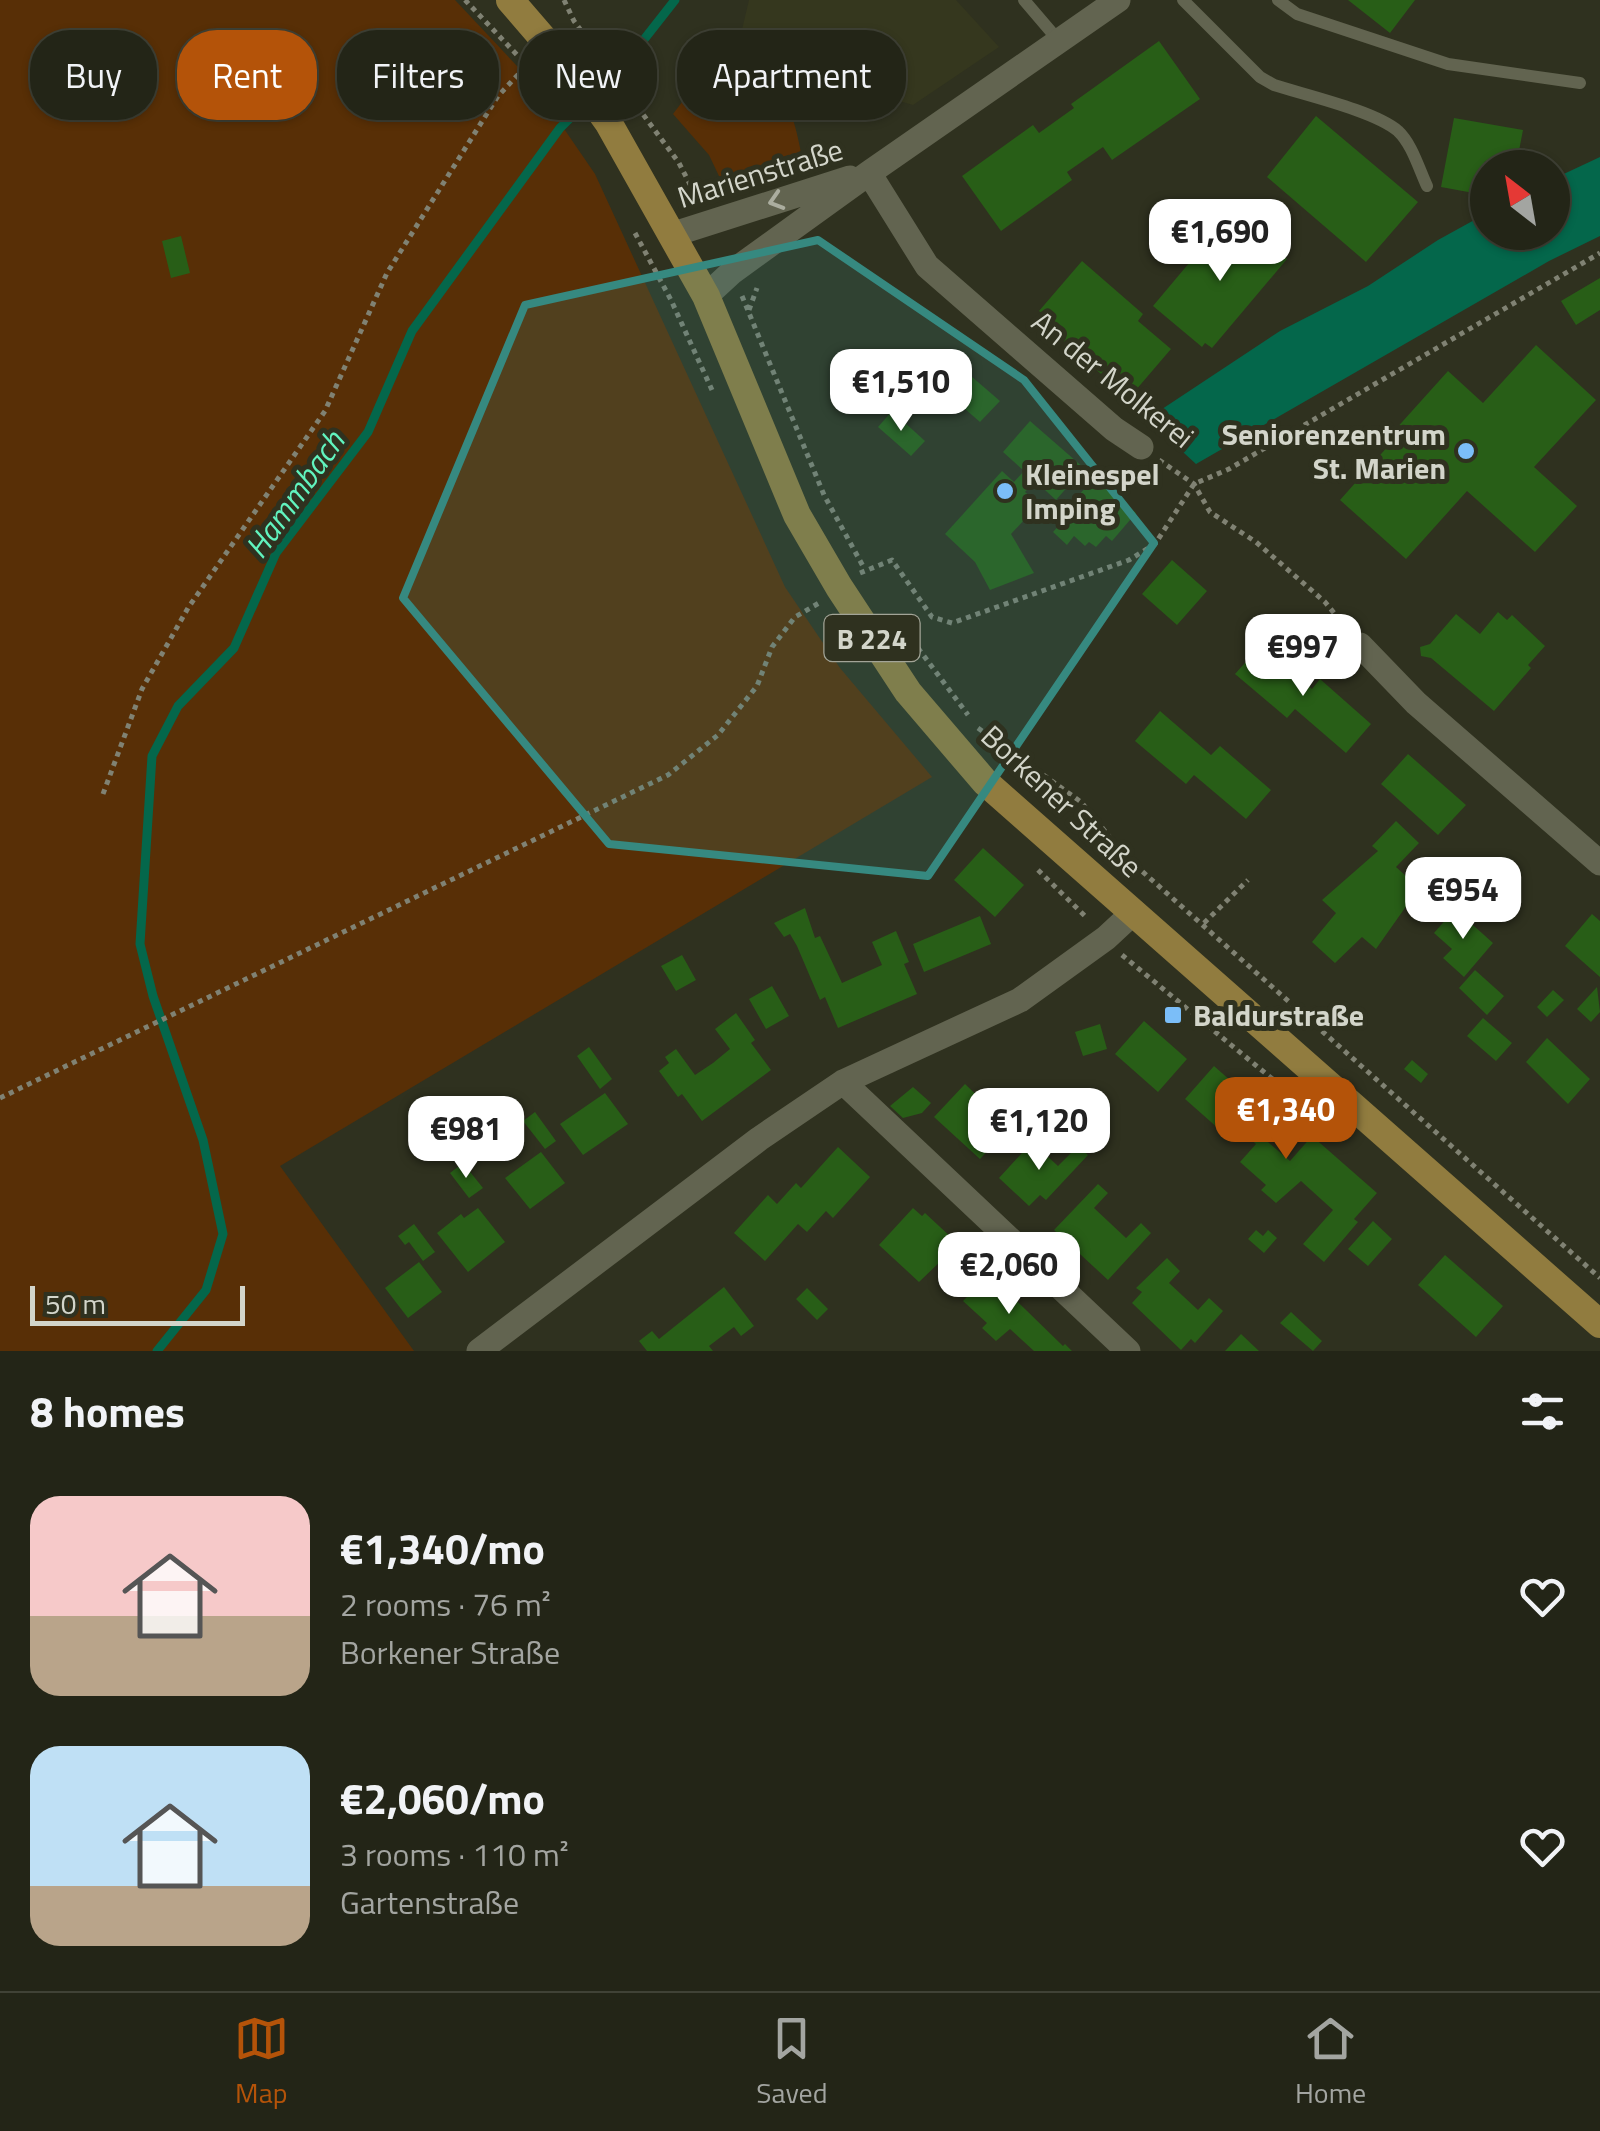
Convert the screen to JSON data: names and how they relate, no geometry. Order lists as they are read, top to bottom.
{
  "streets": {
    "main road": ["B 224", "Borkener Straße"],
    "street": ["Marienstraße", "An der Molkerei"]
  },
  "crossings": [
    ["Marienstraße", "An der Molkerei"],
    ["Marienstraße", "Borkener Straße"]
  ],
  "water": ["Hammbach"],
  "places": {
    "other": ["Seniorenzentrum St. Marien", "Kleinespel Imping"],
    "transit": ["Baldurstraße"]
  },
  "scale_bar": "50 m",
  "north": "top left",
  "page": {
    "chip": [
      "Buy",
      "Rent",
      "Filters",
      "New",
      "Apartment"
    ],
    "price": [
      "€1,690",
      "€1,510",
      "€997",
      "€954",
      "€1,340",
      "€1,120",
      "€981",
      "€2,060"
    ],
    "scale": "50 m",
    "heading": "8 homes",
    "list": [
      {
        "name": "€1,340/mo",
        "note": "2 rooms · 76 m² · Borkener Straße"
      },
      {
        "name": "€2,060/mo",
        "note": "3 rooms · 110 m² · Gartenstraße"
      }
    ],
    "tabs": ["Map", "Saved", "Home"]
  }
}
